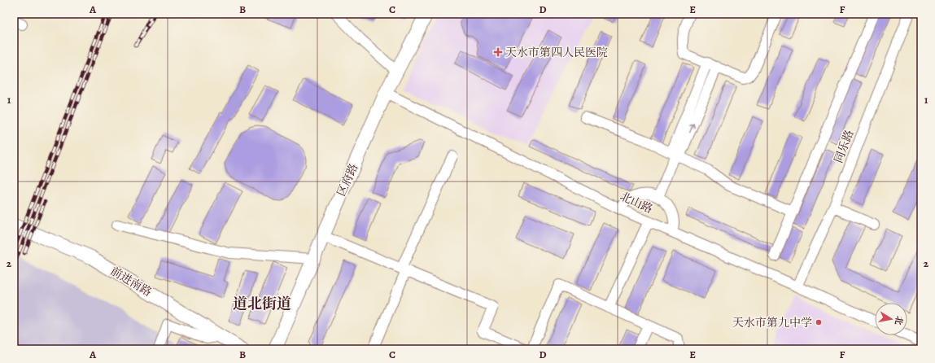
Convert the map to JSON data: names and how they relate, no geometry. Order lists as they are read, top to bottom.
{
  "streets": {
    "main road": ["区府路", "前进南路"],
    "street": ["同乐路", "北山路"]
  },
  "crossings": [
    ["同乐路", "北山路"],
    ["区府路", "北山路"]
  ],
  "districts": ["道北街道"],
  "places": {
    "health": ["天水市第四人民医院"],
    "other": ["天水市第九中学"]
  },
  "north": "right",
  "grid": {
    "columns": [
      "A",
      "B",
      "C",
      "D",
      "E",
      "F"
    ],
    "rows": ["1", "2"]
  }
}
